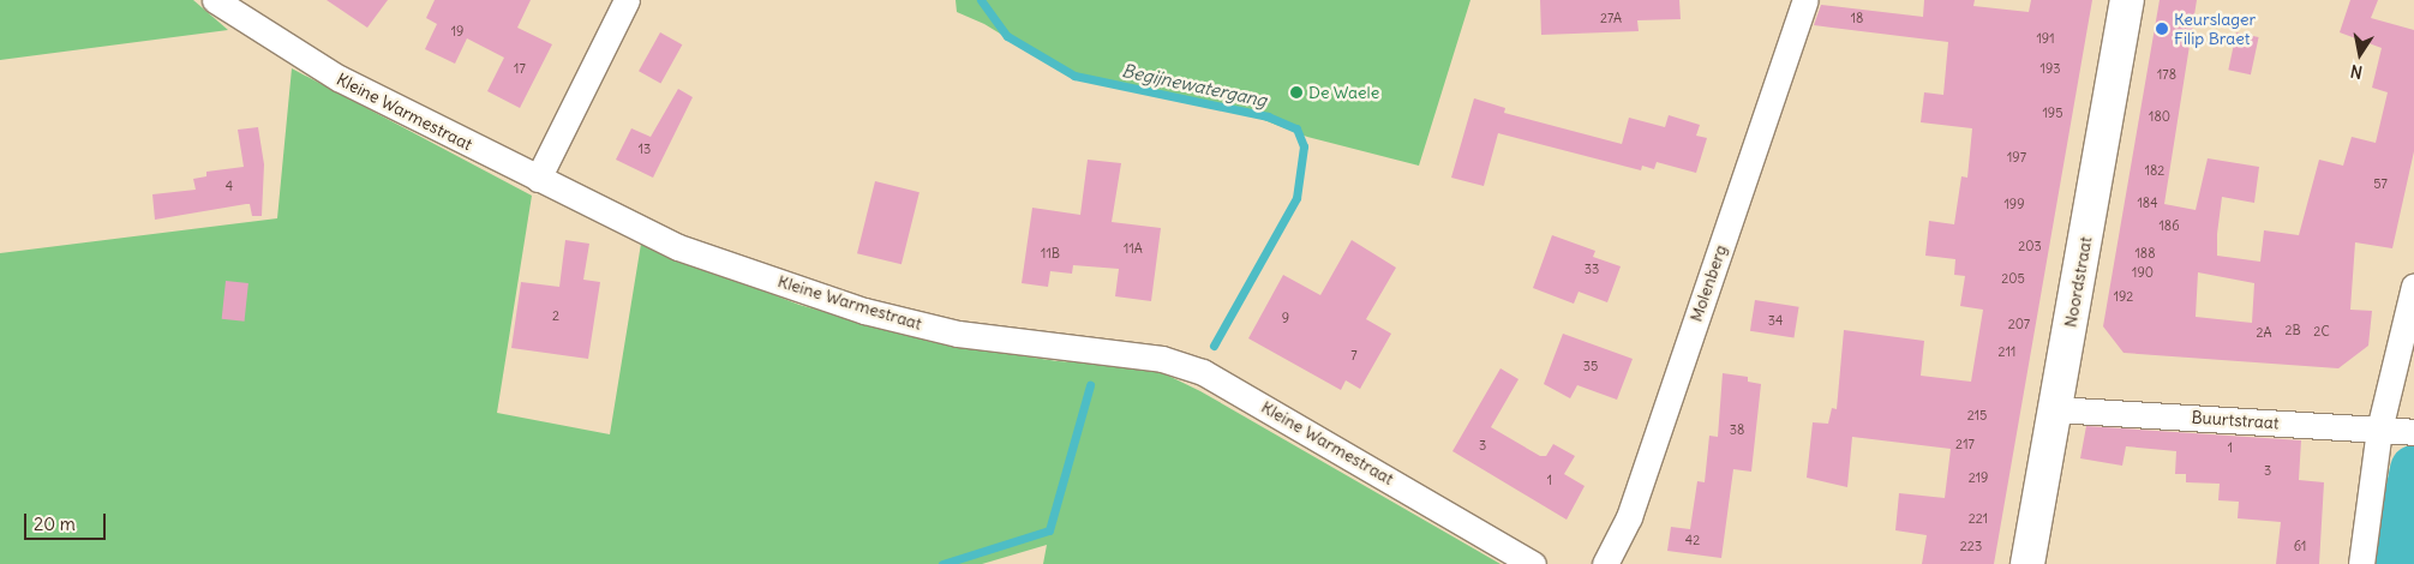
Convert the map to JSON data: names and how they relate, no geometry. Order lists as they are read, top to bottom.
{
  "streets": {
    "street": [
      "Kleine Warmestraat",
      "Noordstraat",
      "Molenberg",
      "Buurtstraat"
    ]
  },
  "crossings": [
    ["Noordstraat", "Buurtstraat"]
  ],
  "water": ["Begijnewatergang"],
  "places": ["Keurslager Filip Braet", "De Waele"],
  "house_numbers": [
    "27A",
    "18",
    "19",
    "191",
    "17",
    "193",
    "178",
    "195",
    "180",
    "13",
    "197",
    "182",
    "57",
    "4",
    "184",
    "199",
    "186",
    "203",
    "11A",
    "11B",
    "188",
    "33",
    "190",
    "205",
    "192",
    "2",
    "9",
    "34",
    "207",
    "2B",
    "2C",
    "2A",
    "211",
    "7",
    "35",
    "215",
    "38",
    "217",
    "3",
    "1",
    "3",
    "219",
    "1",
    "221",
    "42",
    "223",
    "61"
  ],
  "scale_bar": "20 m",
  "north": "bottom"
}
